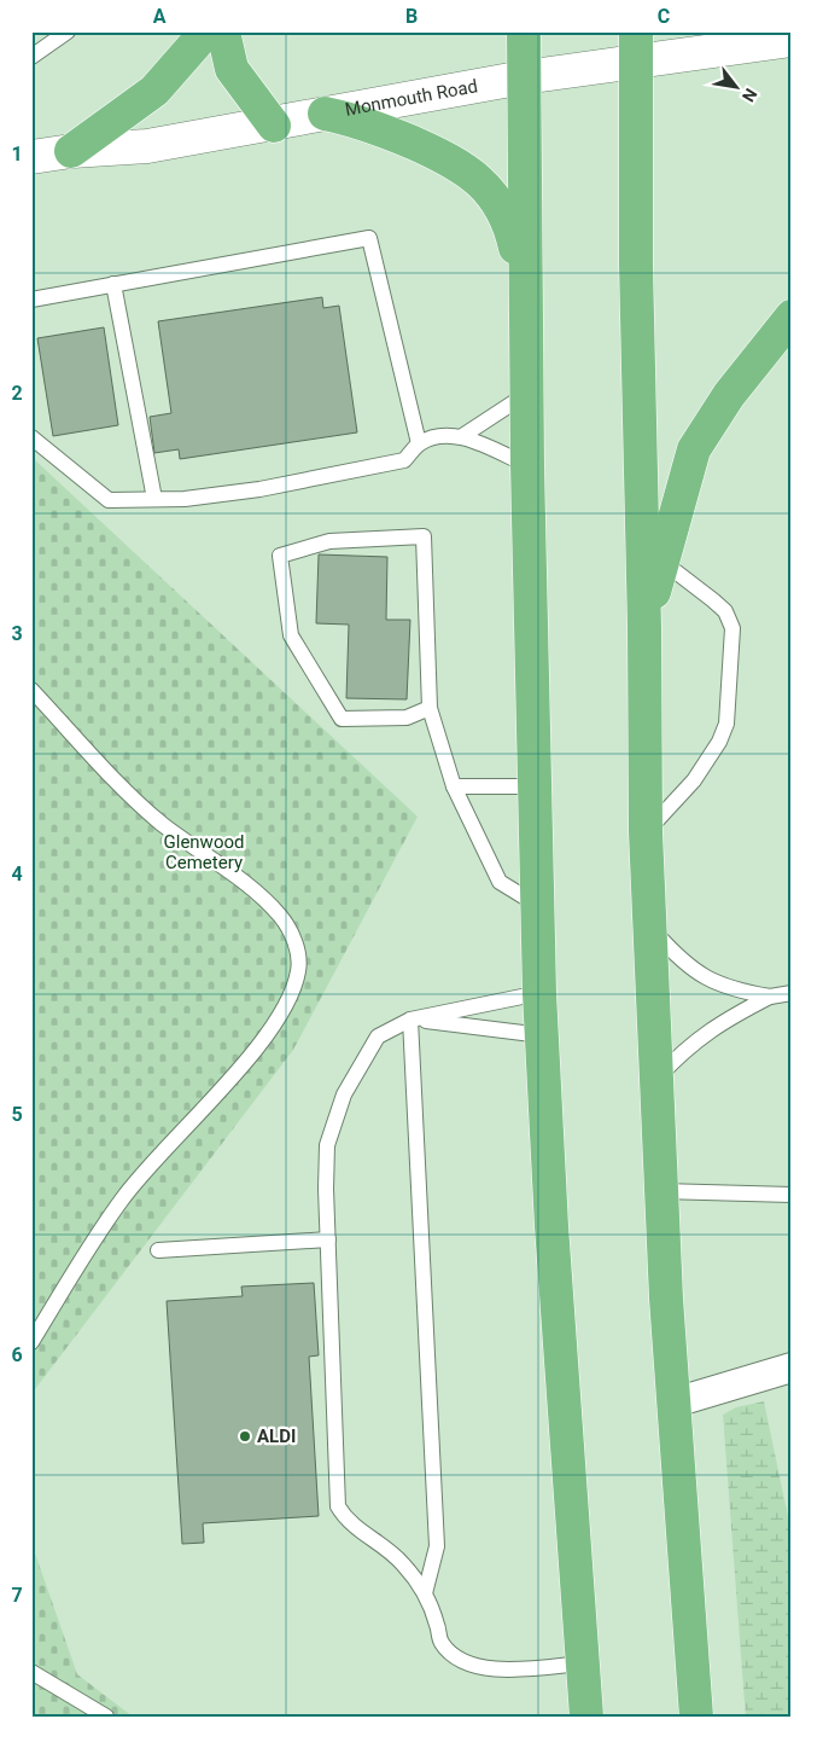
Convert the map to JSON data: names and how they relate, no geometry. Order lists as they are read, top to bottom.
{
  "streets": {
    "main road": ["Monmouth Road"]
  },
  "parks": ["Glenwood Cemetery"],
  "places": ["ALDI"],
  "north": "bottom right",
  "grid": {
    "columns": ["A", "B", "C"],
    "rows": [
      "1",
      "2",
      "3",
      "4",
      "5",
      "6",
      "7"
    ]
  }
}
